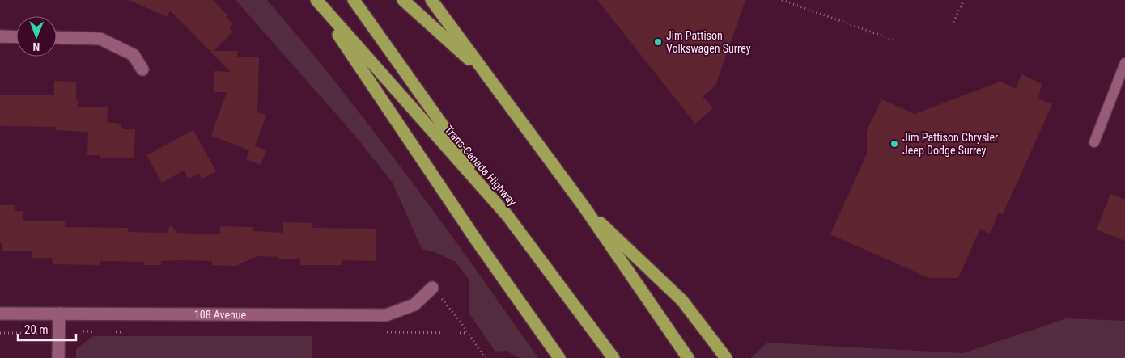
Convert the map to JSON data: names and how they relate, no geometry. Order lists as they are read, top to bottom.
{
  "streets": {
    "highway": ["Trans-Canada Highway"],
    "street": ["108 Avenue"]
  },
  "places": ["Jim Pattison Volkswagen Surrey", "Jim Pattison Chrysler Jeep Dodge Surrey"],
  "scale_bar": "20 m",
  "north": "bottom"
}
